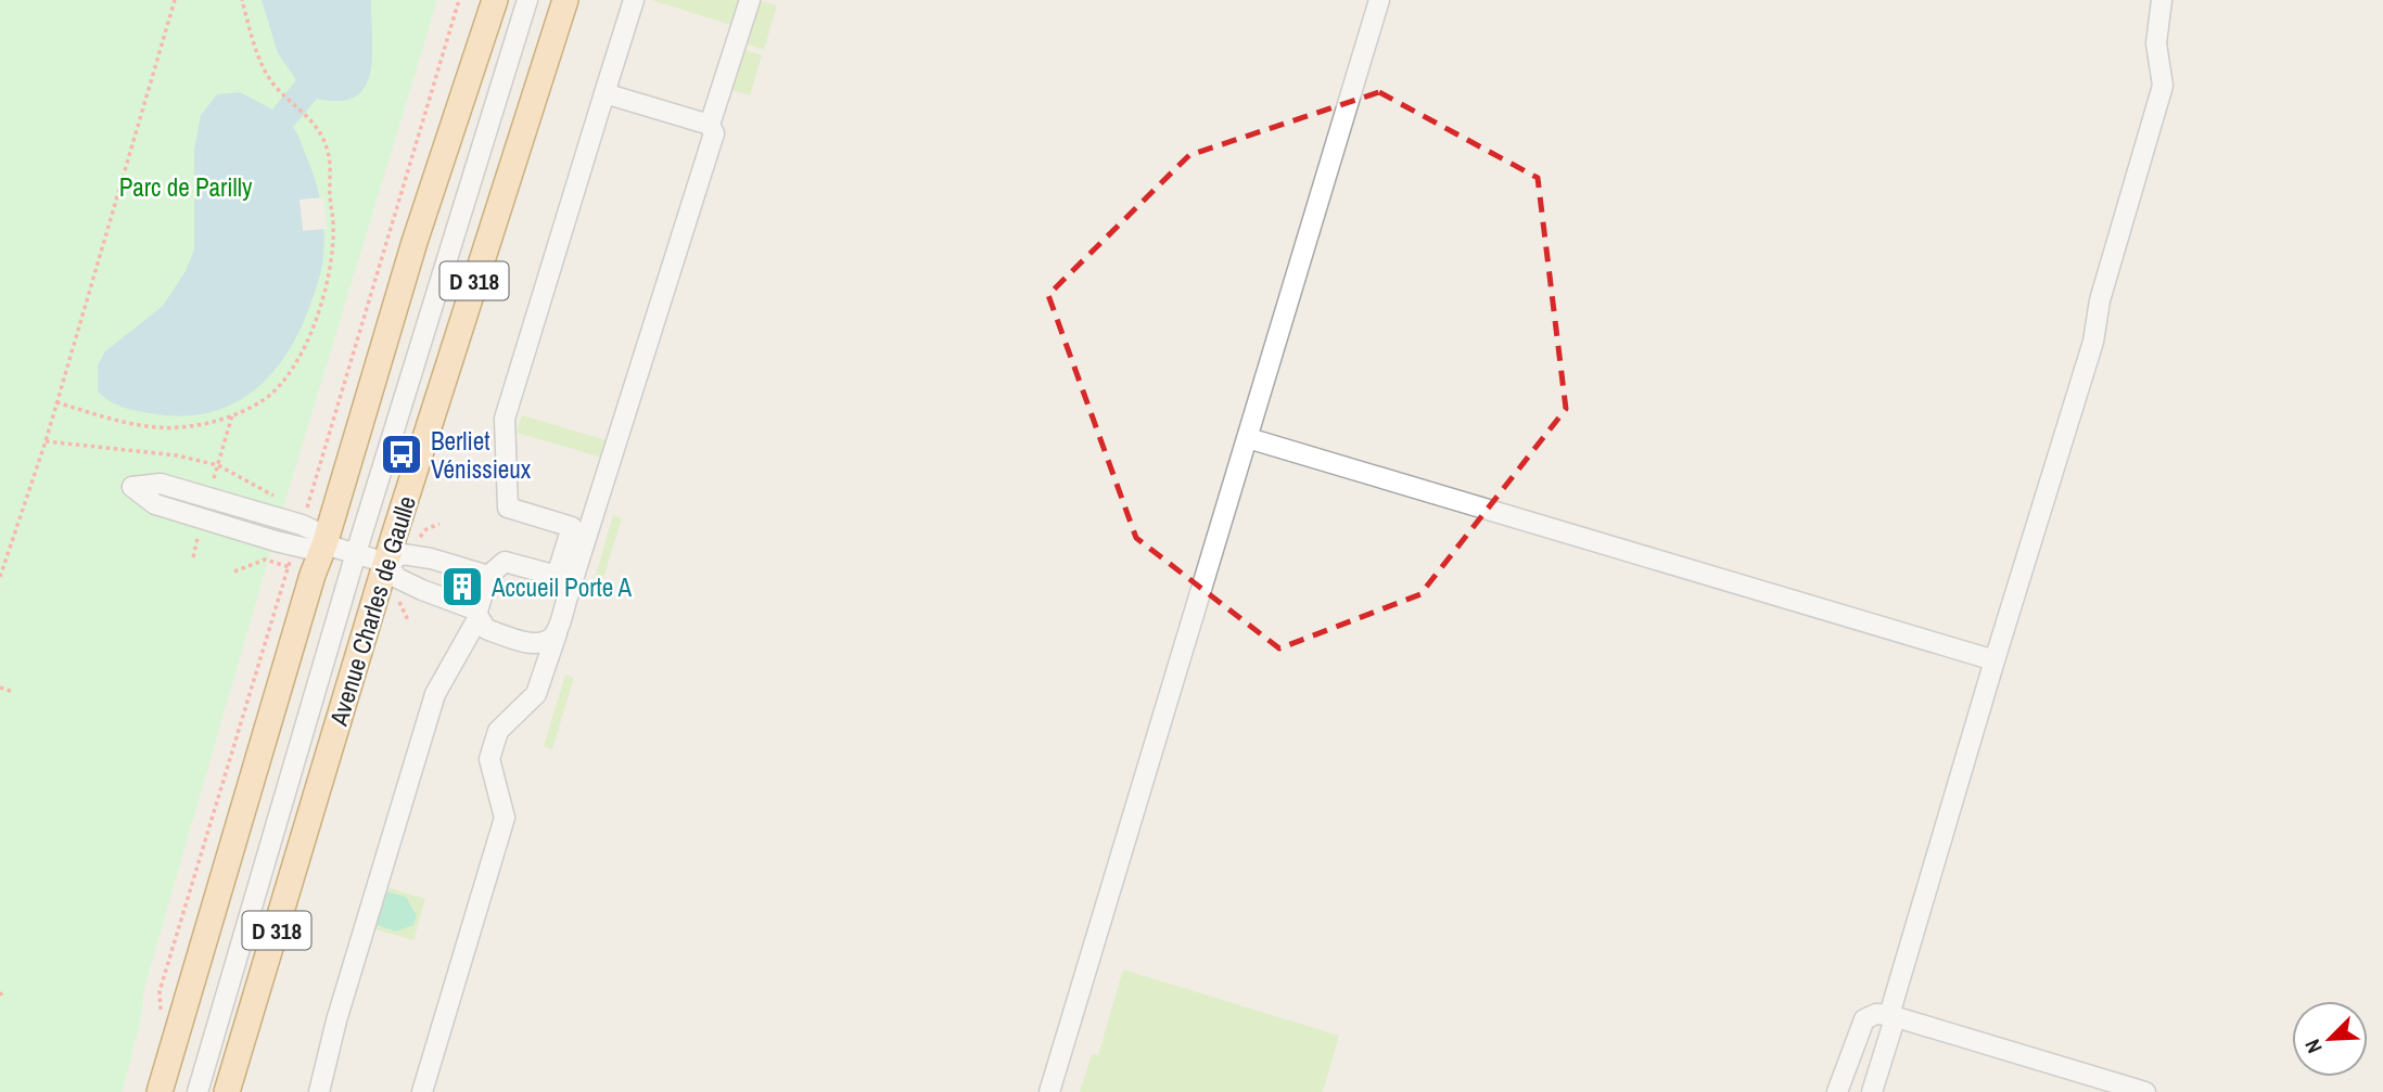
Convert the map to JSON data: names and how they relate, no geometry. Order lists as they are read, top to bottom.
{
  "streets": {
    "main road": ["D 318", "Avenue Charles de Gaulle"]
  },
  "parks": ["Parc de Parilly"],
  "places": {
    "bus stop": ["Berliet Vénissieux"],
    "building": ["Accueil Porte A"]
  },
  "north": "bottom left"
}
